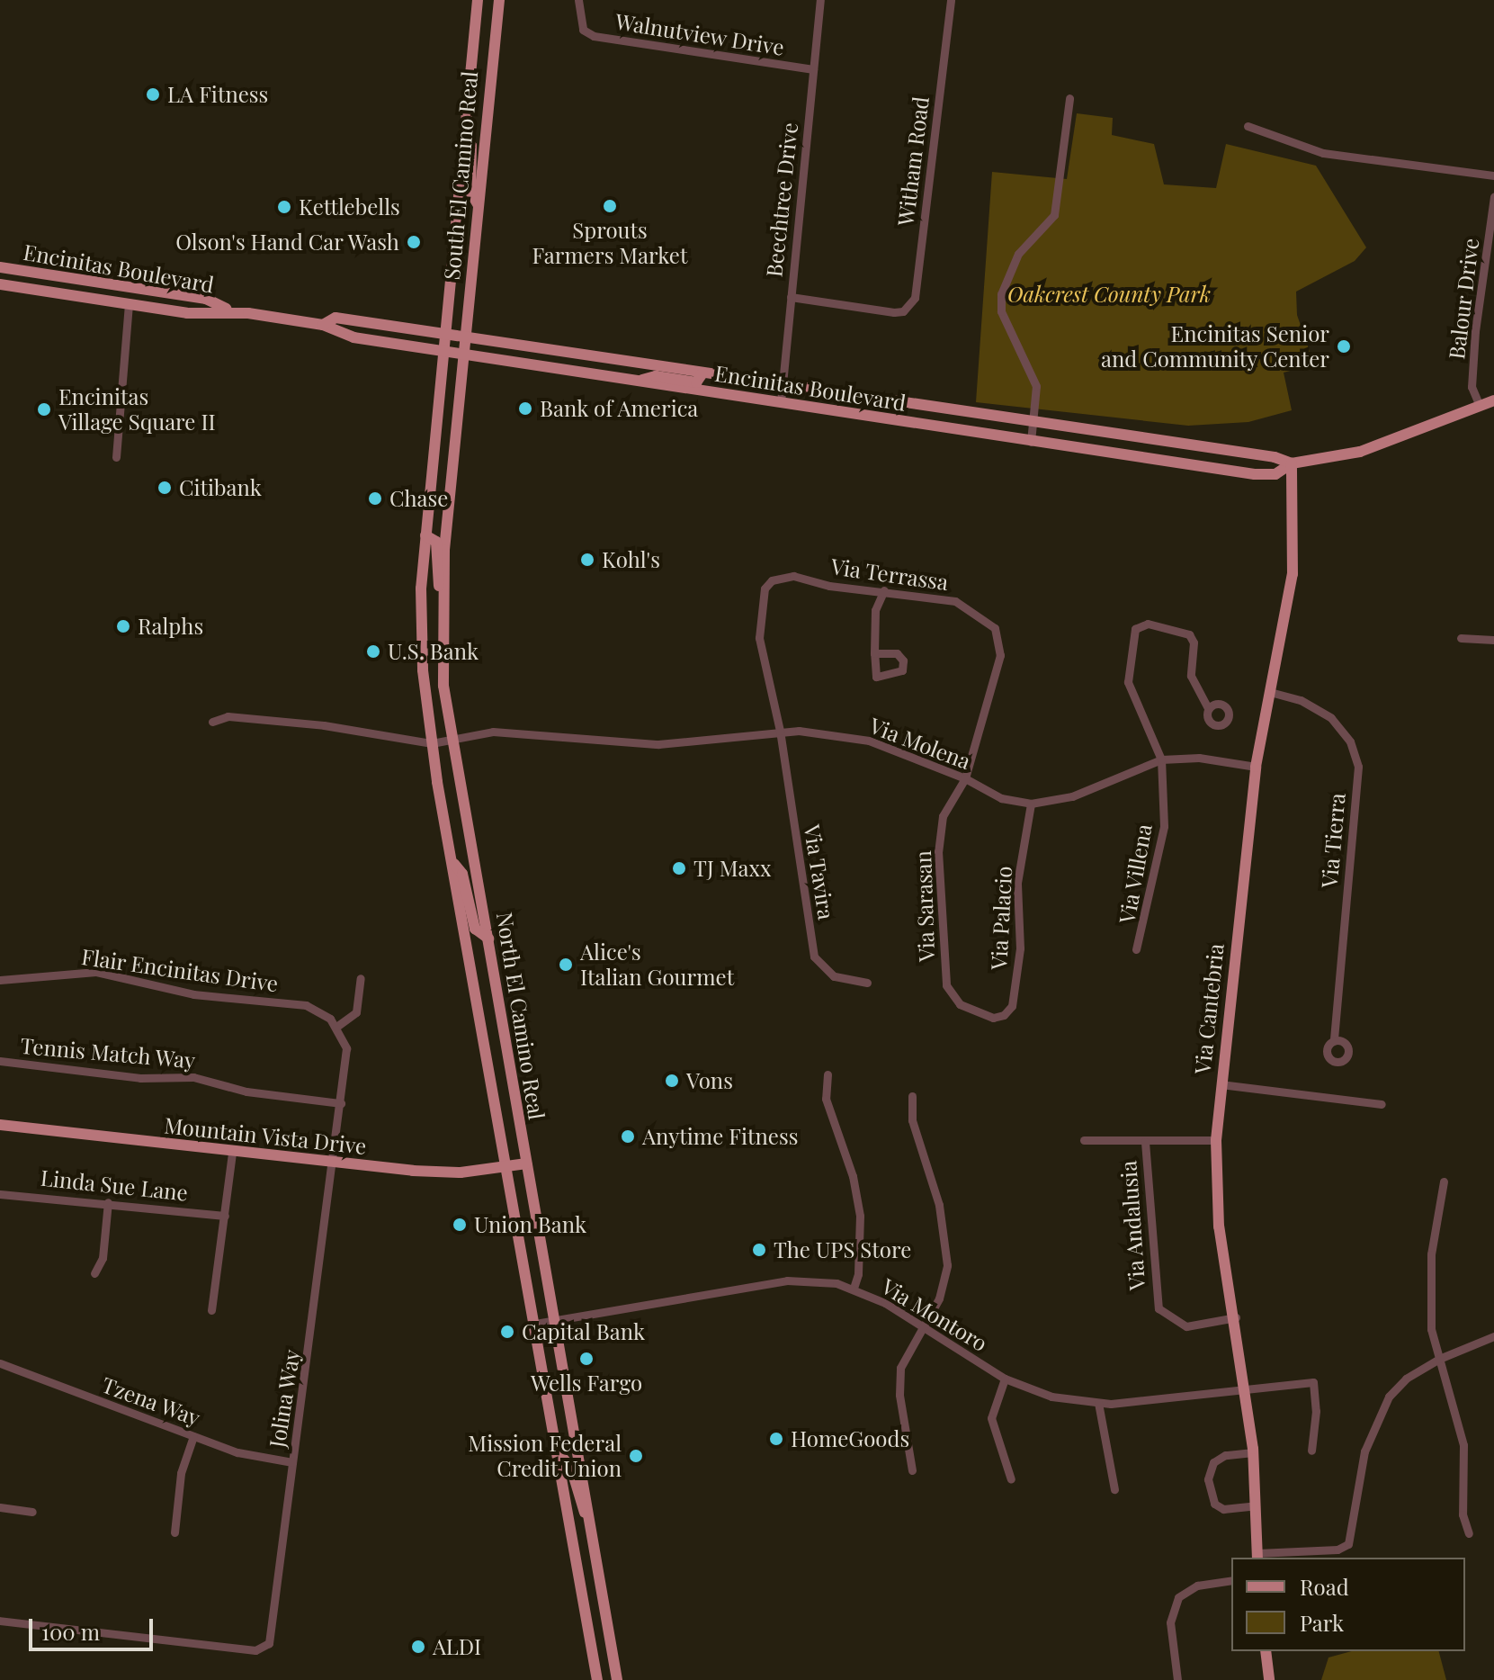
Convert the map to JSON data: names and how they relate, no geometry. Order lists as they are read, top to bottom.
{
  "streets": {
    "main road": [
      "South El Camino Real",
      "Encinitas Boulevard",
      "Via Cantebria",
      "North El Camino Real",
      "Mountain Vista Drive"
    ],
    "street": [
      "Walnutview Drive",
      "Witham Road",
      "Beechtree Drive",
      "Balour Drive",
      "Via Terrassa",
      "Via Molena",
      "Via Tierra",
      "Via Tavira",
      "Via Villena",
      "Via Sarasan",
      "Via Palacio",
      "Flair Encinitas Drive",
      "Tennis Match Way",
      "Linda Sue Lane",
      "Via Andalusia",
      "Via Montoro",
      "Jolina Way",
      "Tzena Way"
    ]
  },
  "crossings": [
    ["Walnutview Drive", "Beechtree Drive"],
    ["Witham Road", "Beechtree Drive"],
    ["South El Camino Real", "Encinitas Boulevard"],
    ["South El Camino Real", "North El Camino Real"],
    ["Beechtree Drive", "Encinitas Boulevard"],
    ["Encinitas Boulevard", "Balour Drive"],
    ["Encinitas Boulevard", "Via Cantebria"],
    ["Encinitas Boulevard", "North El Camino Real"],
    ["Via Terrassa", "Via Molena"],
    ["Via Terrassa", "Via Tavira"],
    ["Via Terrassa", "Via Sarasan"],
    ["Via Molena", "Via Tavira"],
    ["Via Molena", "Via Villena"],
    ["Via Molena", "Via Sarasan"],
    ["Via Molena", "Via Palacio"],
    ["Via Molena", "Via Cantebria"],
    ["Via Molena", "North El Camino Real"],
    ["Via Tierra", "Via Cantebria"],
    ["Via Sarasan", "Via Palacio"],
    ["Via Cantebria", "Via Andalusia"],
    ["Via Cantebria", "Via Montoro"],
    ["North El Camino Real", "Mountain Vista Drive"],
    ["North El Camino Real", "Via Montoro"],
    ["Mountain Vista Drive", "Jolina Way"],
    ["Jolina Way", "Tzena Way"]
  ],
  "parks": ["Oakcrest County Park"],
  "places": [
    "LA Fitness",
    "Sprouts Farmers Market",
    "Kettlebells",
    "Olson's Hand Car Wash",
    "Encinitas Senior and Community Center",
    "Bank of America",
    "Encinitas Village Square II",
    "Citibank",
    "Chase",
    "Kohl's",
    "Ralphs",
    "U.S. Bank",
    "TJ Maxx",
    "Alice's Italian Gourmet",
    "Vons",
    "Anytime Fitness",
    "Union Bank",
    "The UPS Store",
    "Capital Bank",
    "Wells Fargo",
    "HomeGoods",
    "Mission Federal Credit Union",
    "ALDI"
  ],
  "legend": ["Road", "Park"],
  "scale_bar": "100 m"
}
